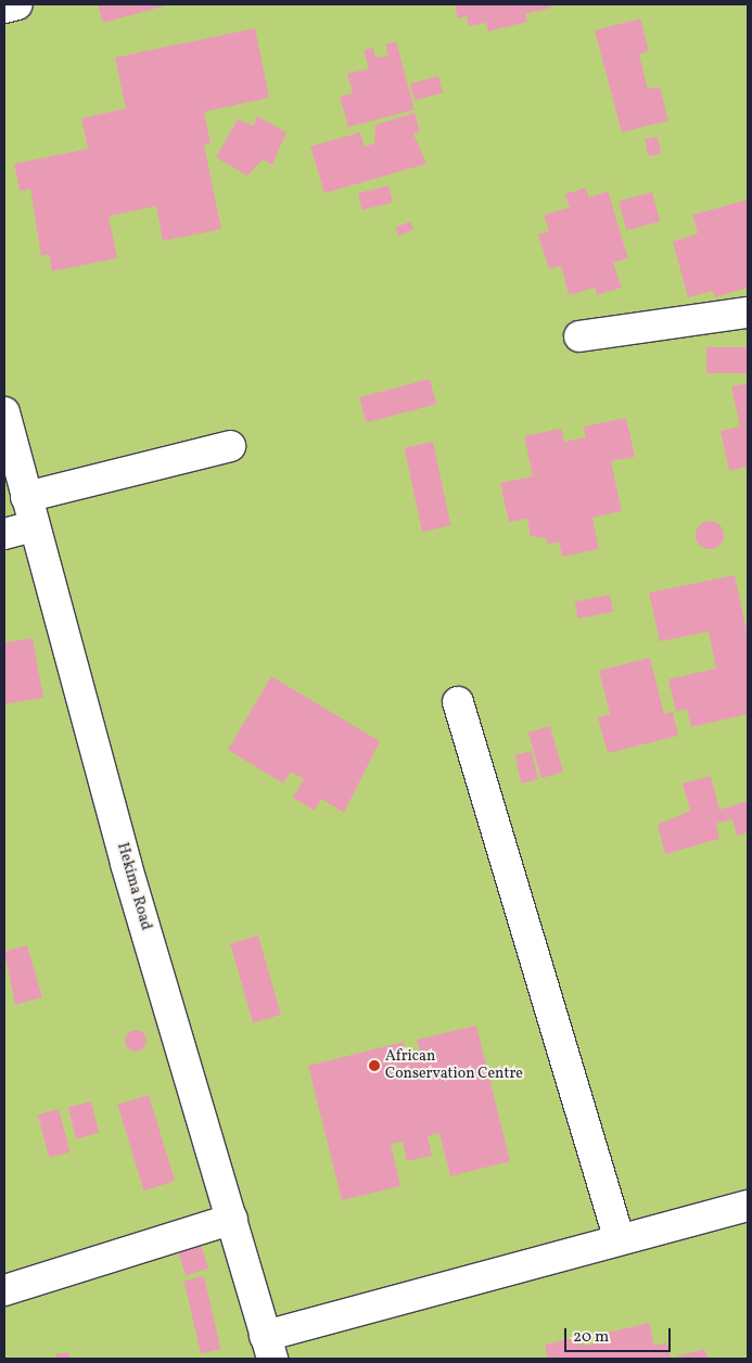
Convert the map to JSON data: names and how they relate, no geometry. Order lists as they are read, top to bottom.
{
  "streets": {
    "street": ["Hekima Road"]
  },
  "places": ["African Conservation Centre"],
  "scale_bar": "20 m"
}
